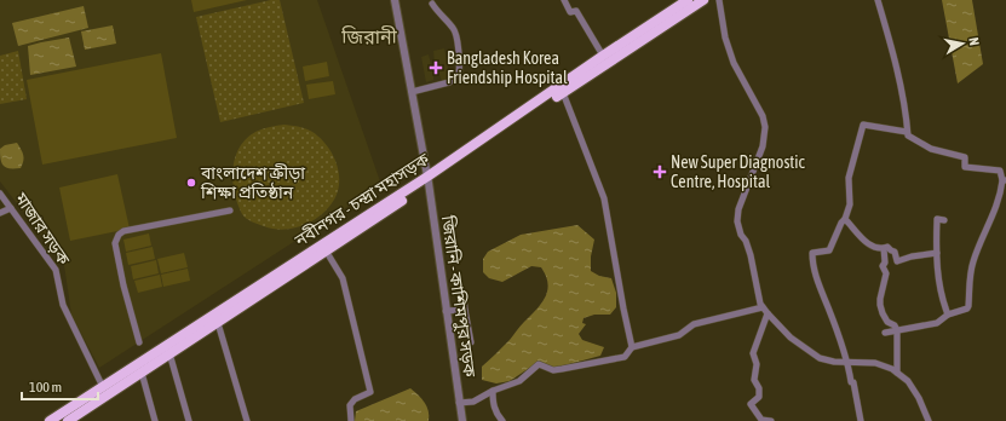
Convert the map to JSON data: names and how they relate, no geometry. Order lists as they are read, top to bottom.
{
  "streets": {
    "highway": ["নবীনগর - চন্দ্রা মহাসড়ক"],
    "street": ["মাজার সড়ক", "জিরানি - কাশিমপুর সড়ক"]
  },
  "crossings": [
    ["নবীনগর - চন্দ্রা মহাসড়ক", "মাজার সড়ক"],
    ["নবীনগর - চন্দ্রা মহাসড়ক", "জিরানি - কাশিমপুর সড়ক"]
  ],
  "districts": ["জিরানী"],
  "places": {
    "health": ["Bangladesh Korea Friendship Hospital", "New Super Diagnostic Centre, Hospital"],
    "other": ["বাংলাদেশ ক্রীড়া শিক্ষা প্রতিষ্ঠান"]
  },
  "scale_bar": "100 m",
  "north": "right"
}
